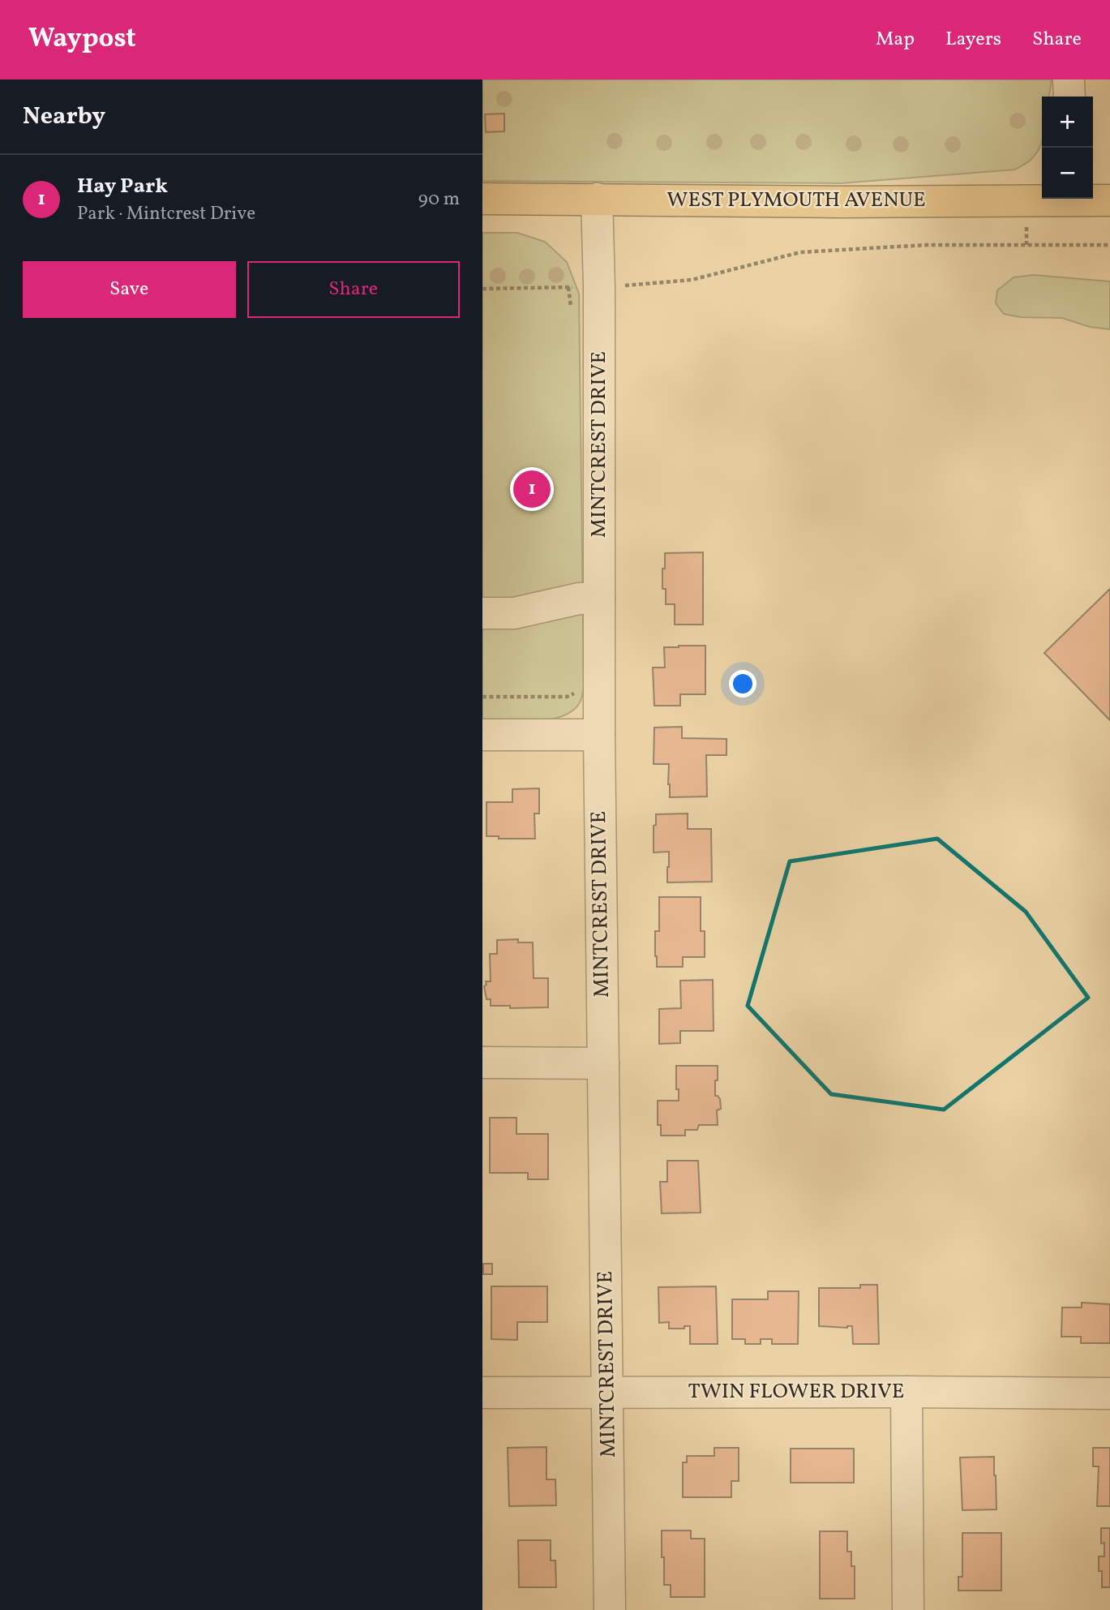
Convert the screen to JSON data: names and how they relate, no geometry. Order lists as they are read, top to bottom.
{
  "streets": {
    "main road": ["WEST PLYMOUTH AVENUE"],
    "street": ["MINTCREST DRIVE", "TWIN FLOWER DRIVE"]
  },
  "crossings": [
    ["WEST PLYMOUTH AVENUE", "MINTCREST DRIVE"],
    ["MINTCREST DRIVE", "TWIN FLOWER DRIVE"]
  ],
  "page": {
    "header": "Waypost",
    "nav": ["Map", "Layers", "Share"],
    "heading": "Nearby",
    "map_buttons": ["+", "−"],
    "list": [
      {
        "mark": "1",
        "name": "Hay Park",
        "note": "Park · Mintcrest Drive",
        "value": "90 m"
      }
    ],
    "buttons": ["Save", "Share"],
    "pins": "1"
  }
}
